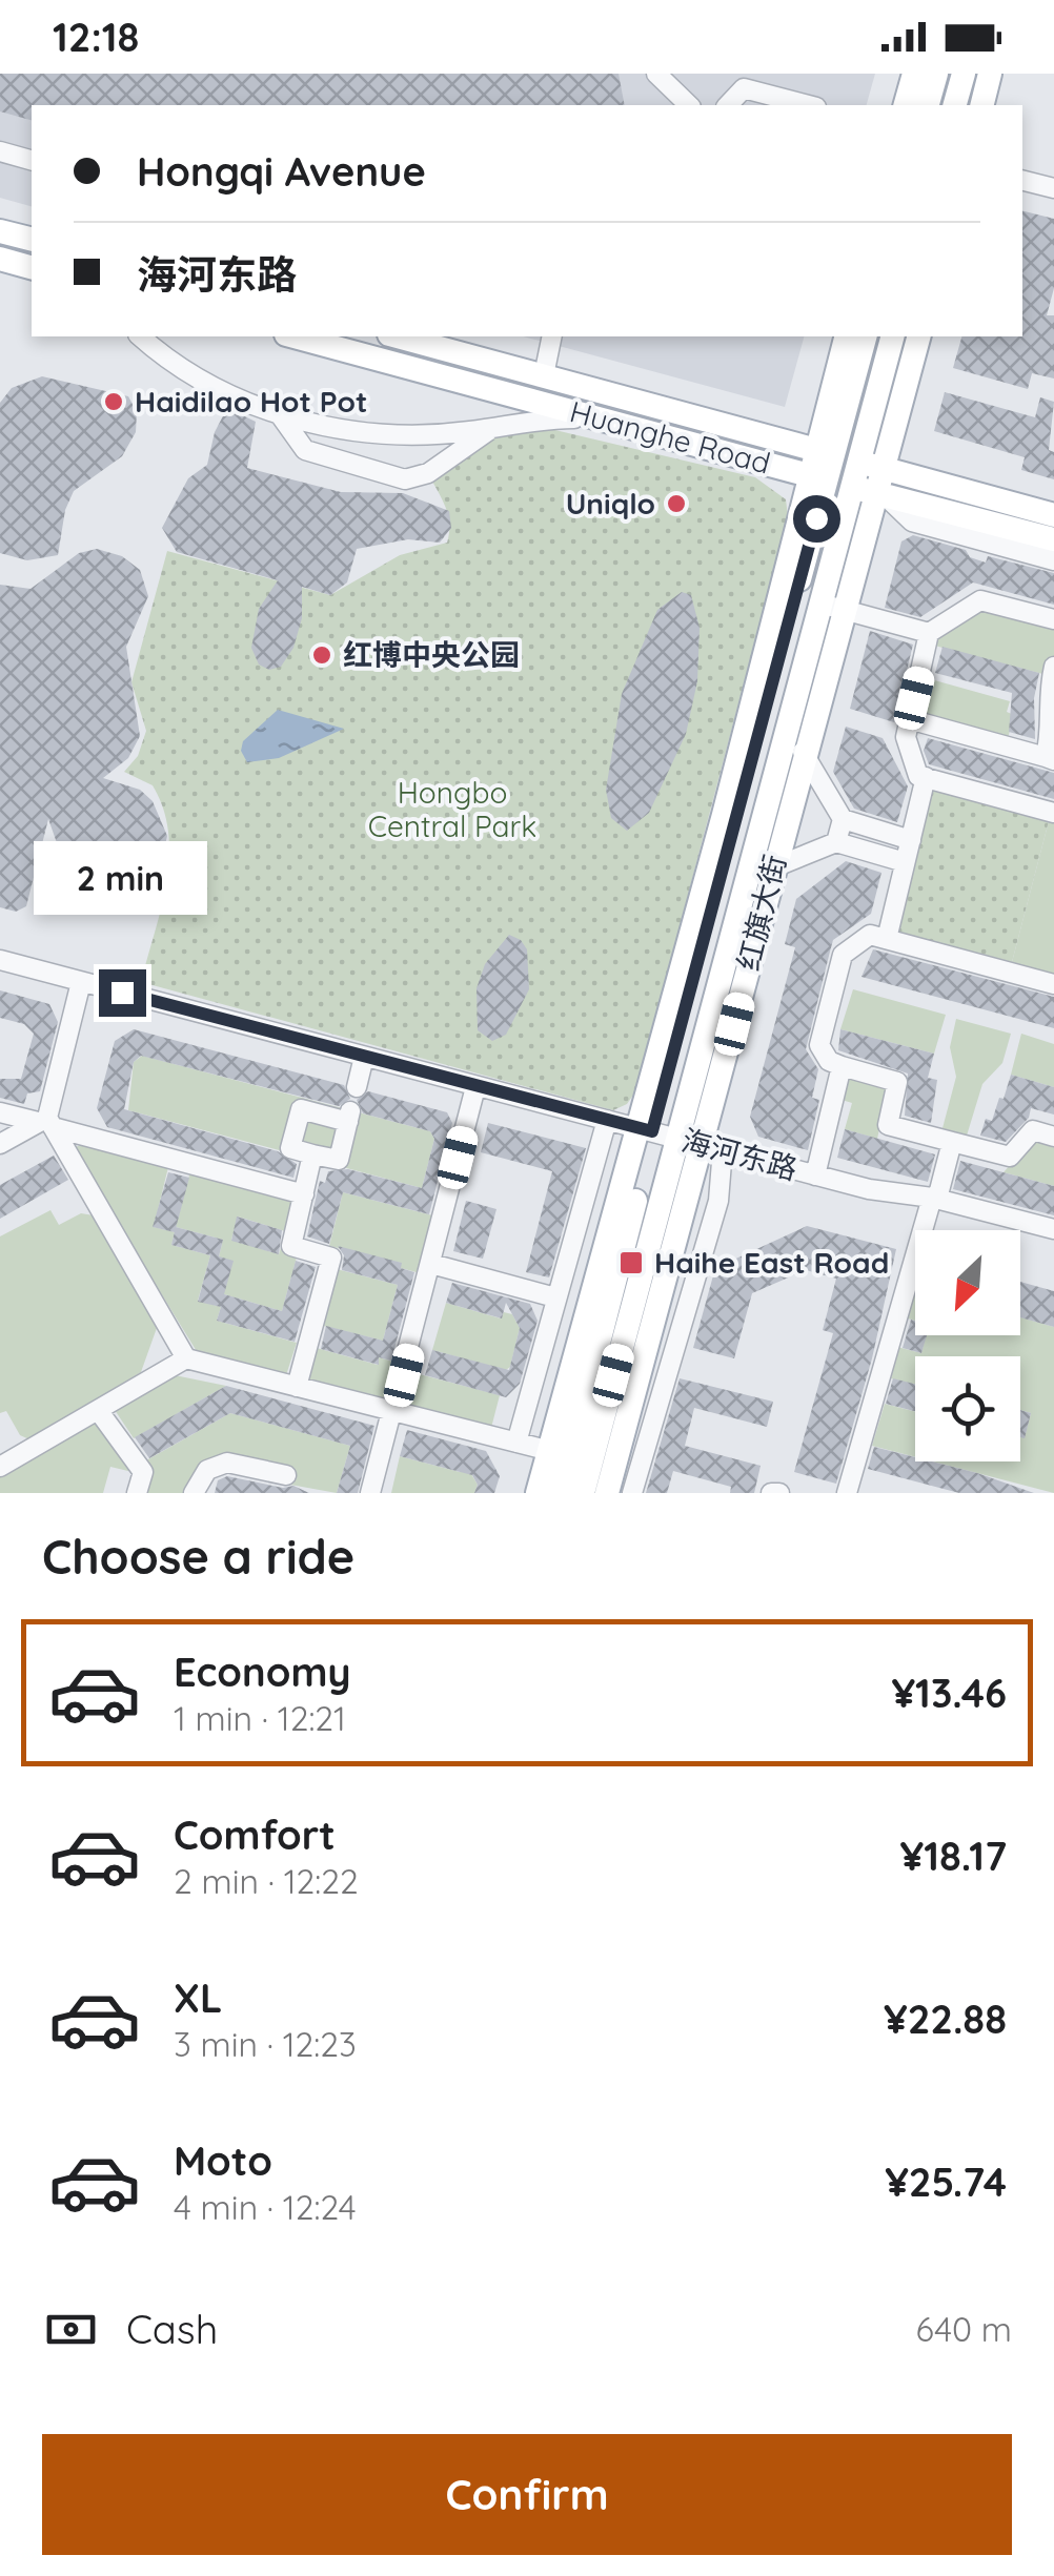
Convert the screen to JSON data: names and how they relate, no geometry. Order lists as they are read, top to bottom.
{
  "streets": {
    "main road": ["Huanghe Road", "红旗大街"],
    "street": ["海河东路"]
  },
  "crossings": [
    ["Huanghe Road", "红旗大街"],
    ["红旗大街", "海河东路"]
  ],
  "parks": ["Hongbo Central Park"],
  "places": {
    "other": ["Haidilao Hot Pot", "Uniqlo", "红博中央公园"],
    "transit": ["Haihe East Road"]
  },
  "north": "bottom left",
  "page": {
    "status": "12:18",
    "banner": ["Hongqi Avenue", "海河东路"],
    "bubble": "2 min",
    "heading": "Choose a ride",
    "list": [
      {
        "name": "Economy",
        "note": "1 min · 12:21",
        "value": "¥13.46"
      },
      {
        "name": "Comfort",
        "note": "2 min · 12:22",
        "value": "¥18.17"
      },
      {
        "name": "XL",
        "note": "3 min · 12:23",
        "value": "¥22.88"
      },
      {
        "name": "Moto",
        "note": "4 min · 12:24",
        "value": "¥25.74"
      }
    ],
    "pay": ["Cash", "640 m"],
    "buttons": "Confirm"
  }
}
